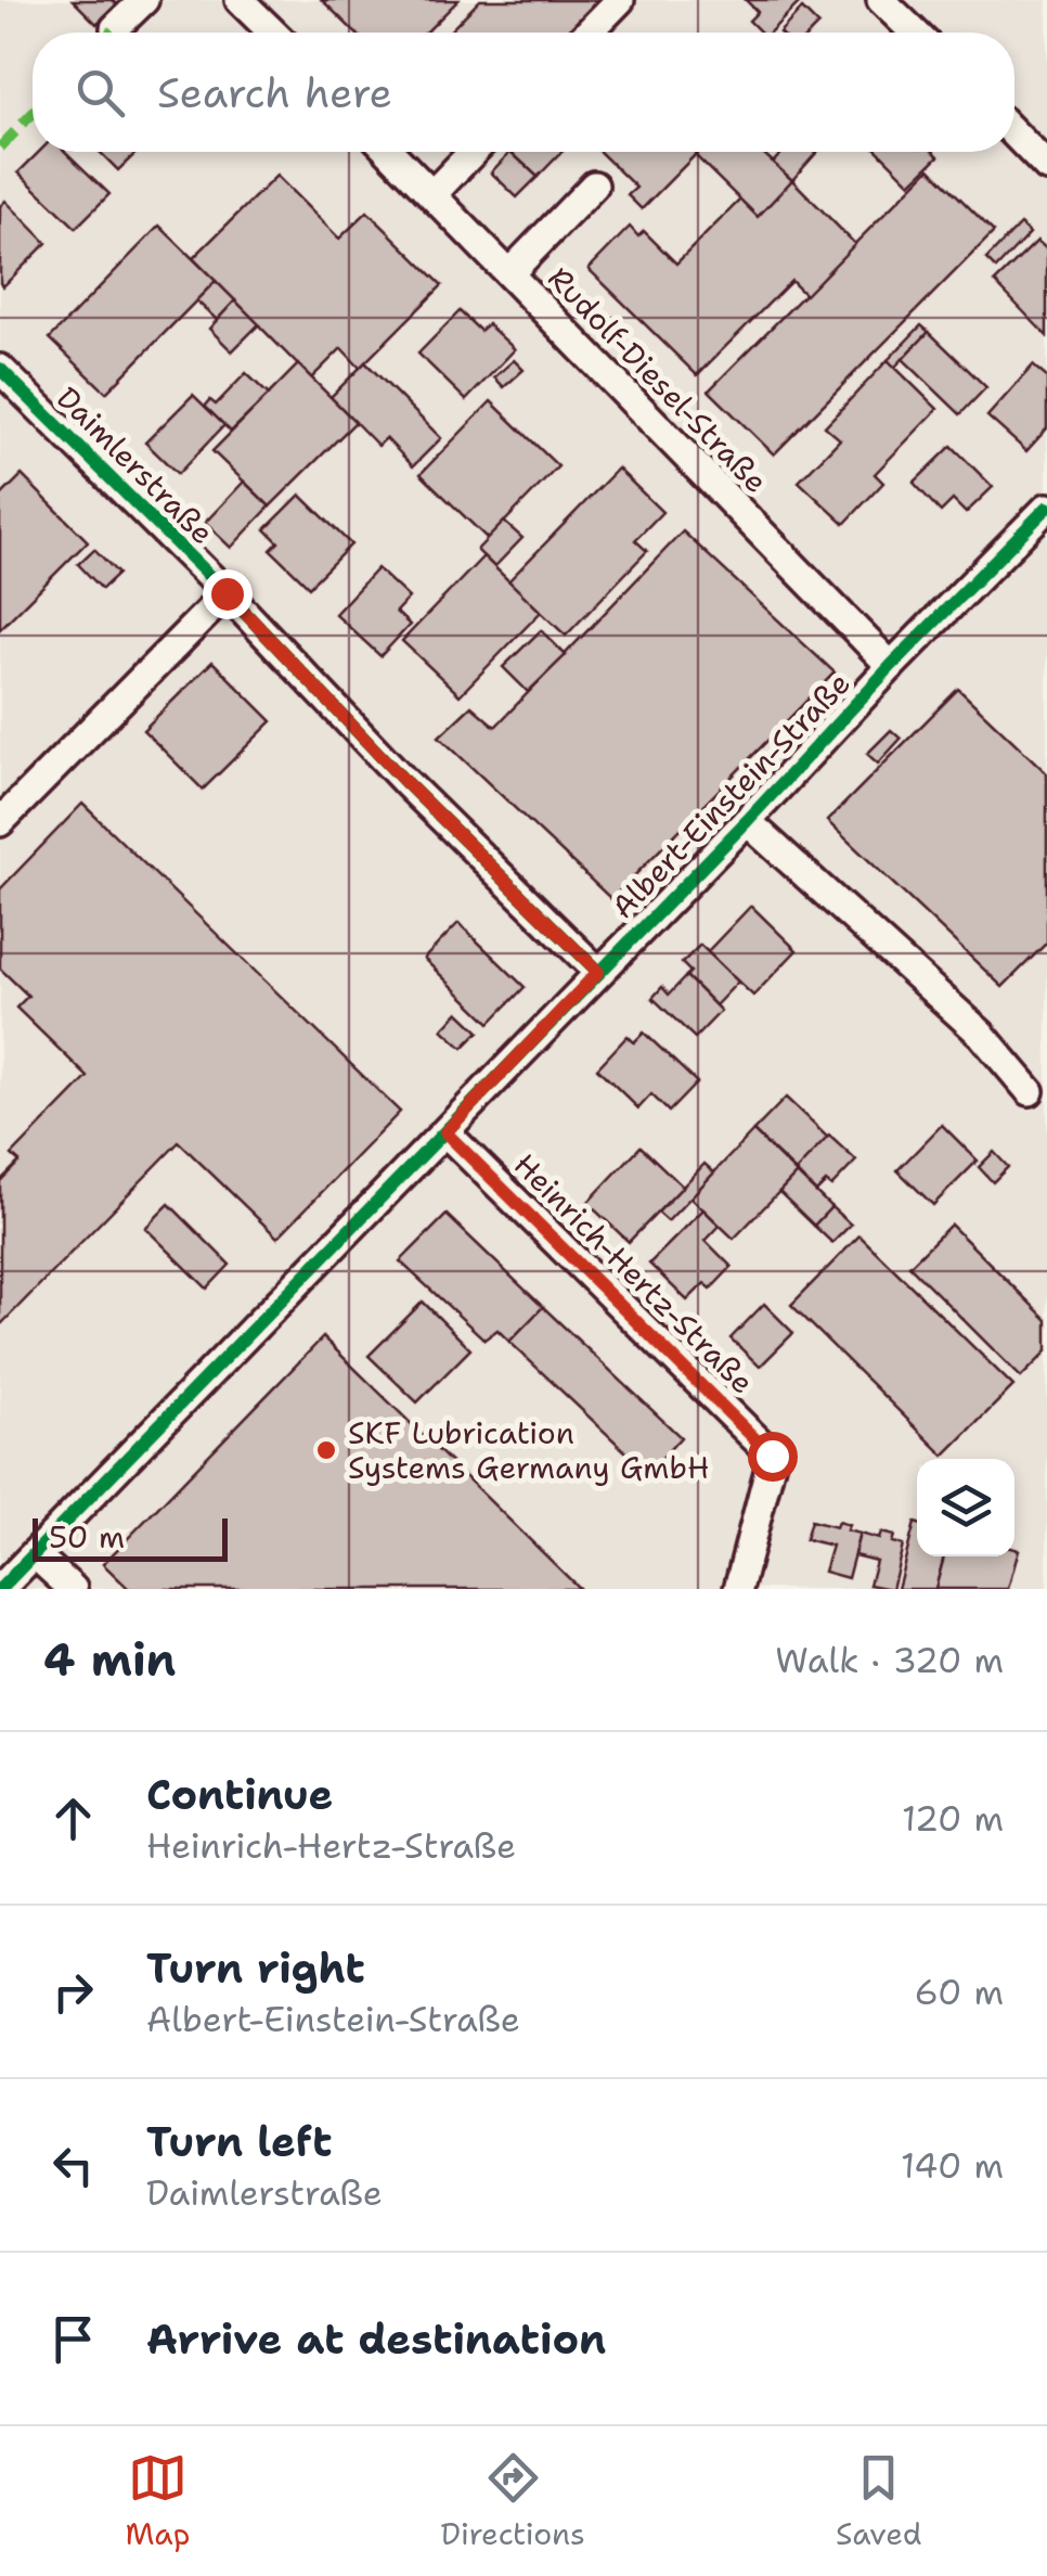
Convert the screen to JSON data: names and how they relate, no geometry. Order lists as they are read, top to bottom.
{
  "streets": {
    "street": [
      "Rudolf-Diesel-Straße",
      "Daimlerstraße",
      "Albert-Einstein-Straße",
      "Heinrich-Hertz-Straße"
    ]
  },
  "crossings": [
    ["Rudolf-Diesel-Straße", "Albert-Einstein-Straße"],
    ["Daimlerstraße", "Albert-Einstein-Straße"],
    ["Albert-Einstein-Straße", "Heinrich-Hertz-Straße"]
  ],
  "places": ["SKF Lubrication Systems Germany GmbH"],
  "scale_bar": "50 m",
  "page": {
    "search": "Search here",
    "scale": "50 m",
    "heading": ["4 min", "Walk · 320 m"],
    "list": [
      ["Continue", "Heinrich-Hertz-Straße", "120 m"],
      ["Turn right", "Albert-Einstein-Straße", "60 m"],
      ["Turn left", "Daimlerstraße", "140 m"],
      "Arrive at destination"
    ],
    "nav": ["Map", "Directions", "Saved"]
  }
}
